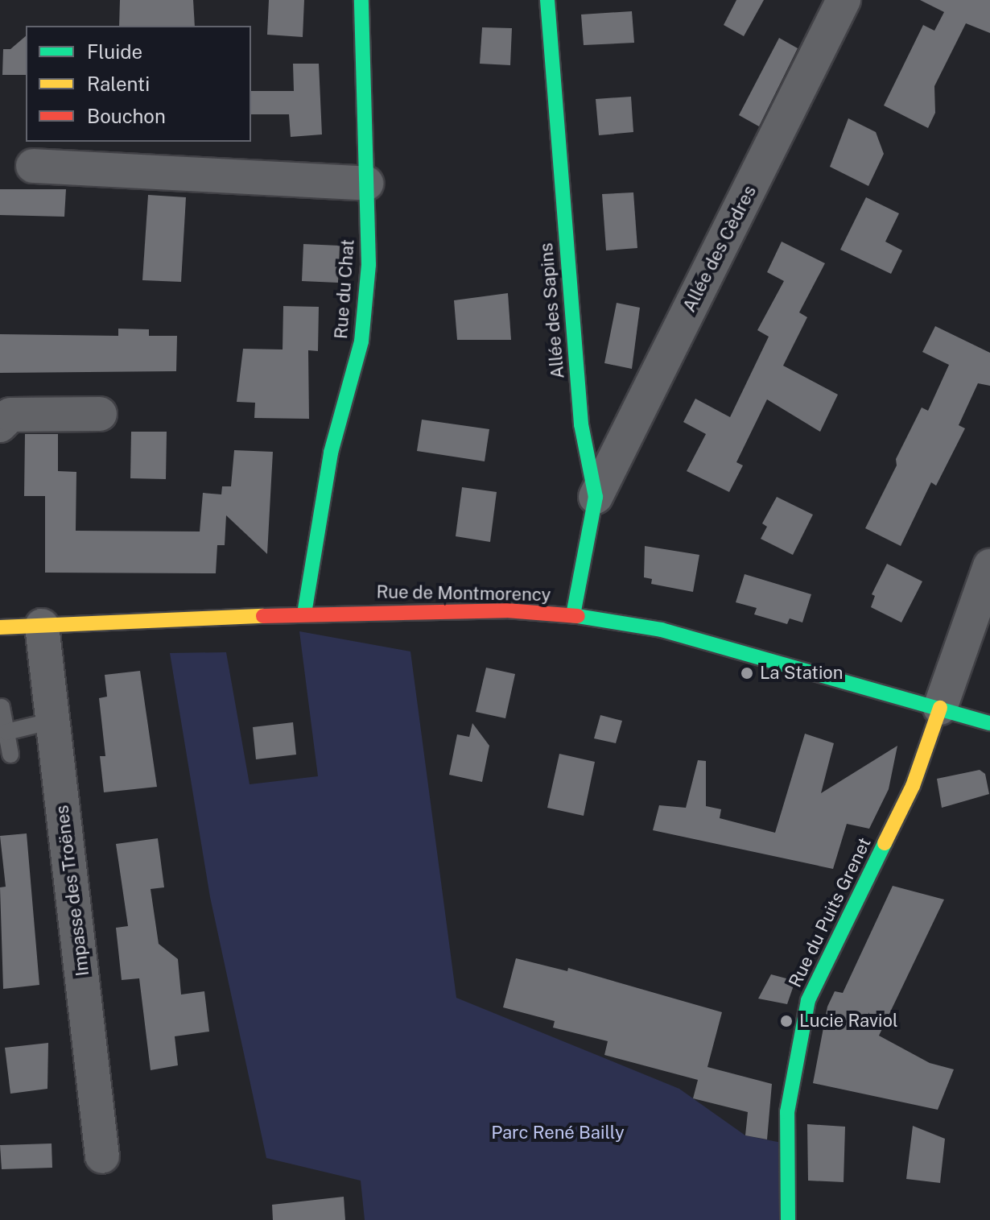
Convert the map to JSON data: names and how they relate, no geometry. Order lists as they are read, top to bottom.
{
  "streets": {
    "street": [
      "Allée des Cèdres",
      "Rue du Chat",
      "Allée des Sapins",
      "Rue de Montmorency",
      "Impasse des Troënes",
      "Rue du Puits Grenet"
    ]
  },
  "crossings": [
    ["Allée des Cèdres", "Allée des Sapins"],
    ["Rue du Chat", "Rue de Montmorency"],
    ["Allée des Sapins", "Rue de Montmorency"],
    ["Rue de Montmorency", "Impasse des Troënes"],
    ["Rue de Montmorency", "Rue du Puits Grenet"]
  ],
  "parks": ["Parc René Bailly"],
  "places": ["La Station", "Lucie Raviol"],
  "legend": ["Fluide", "Ralenti", "Bouchon"]
}
